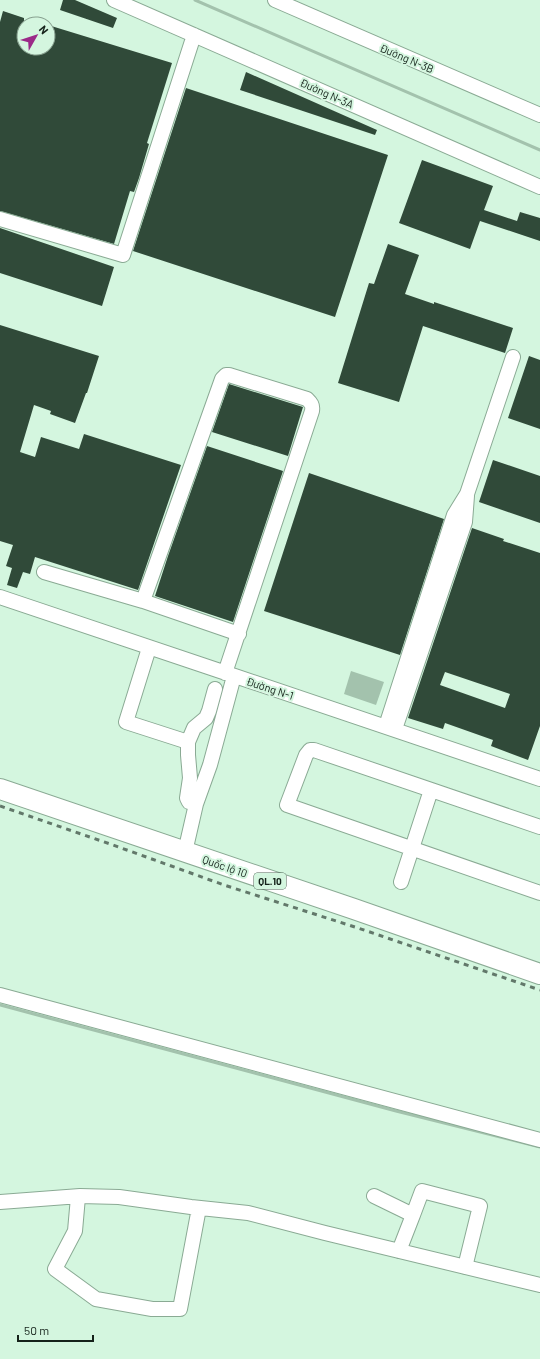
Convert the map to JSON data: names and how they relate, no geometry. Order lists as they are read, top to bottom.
{
  "streets": {
    "highway": ["Quốc lộ 10", "QL.10"],
    "street": ["Đường N-3B", "Đường N-3A", "Đường N-1"]
  },
  "scale_bar": "50 m",
  "north": "top right"
}
